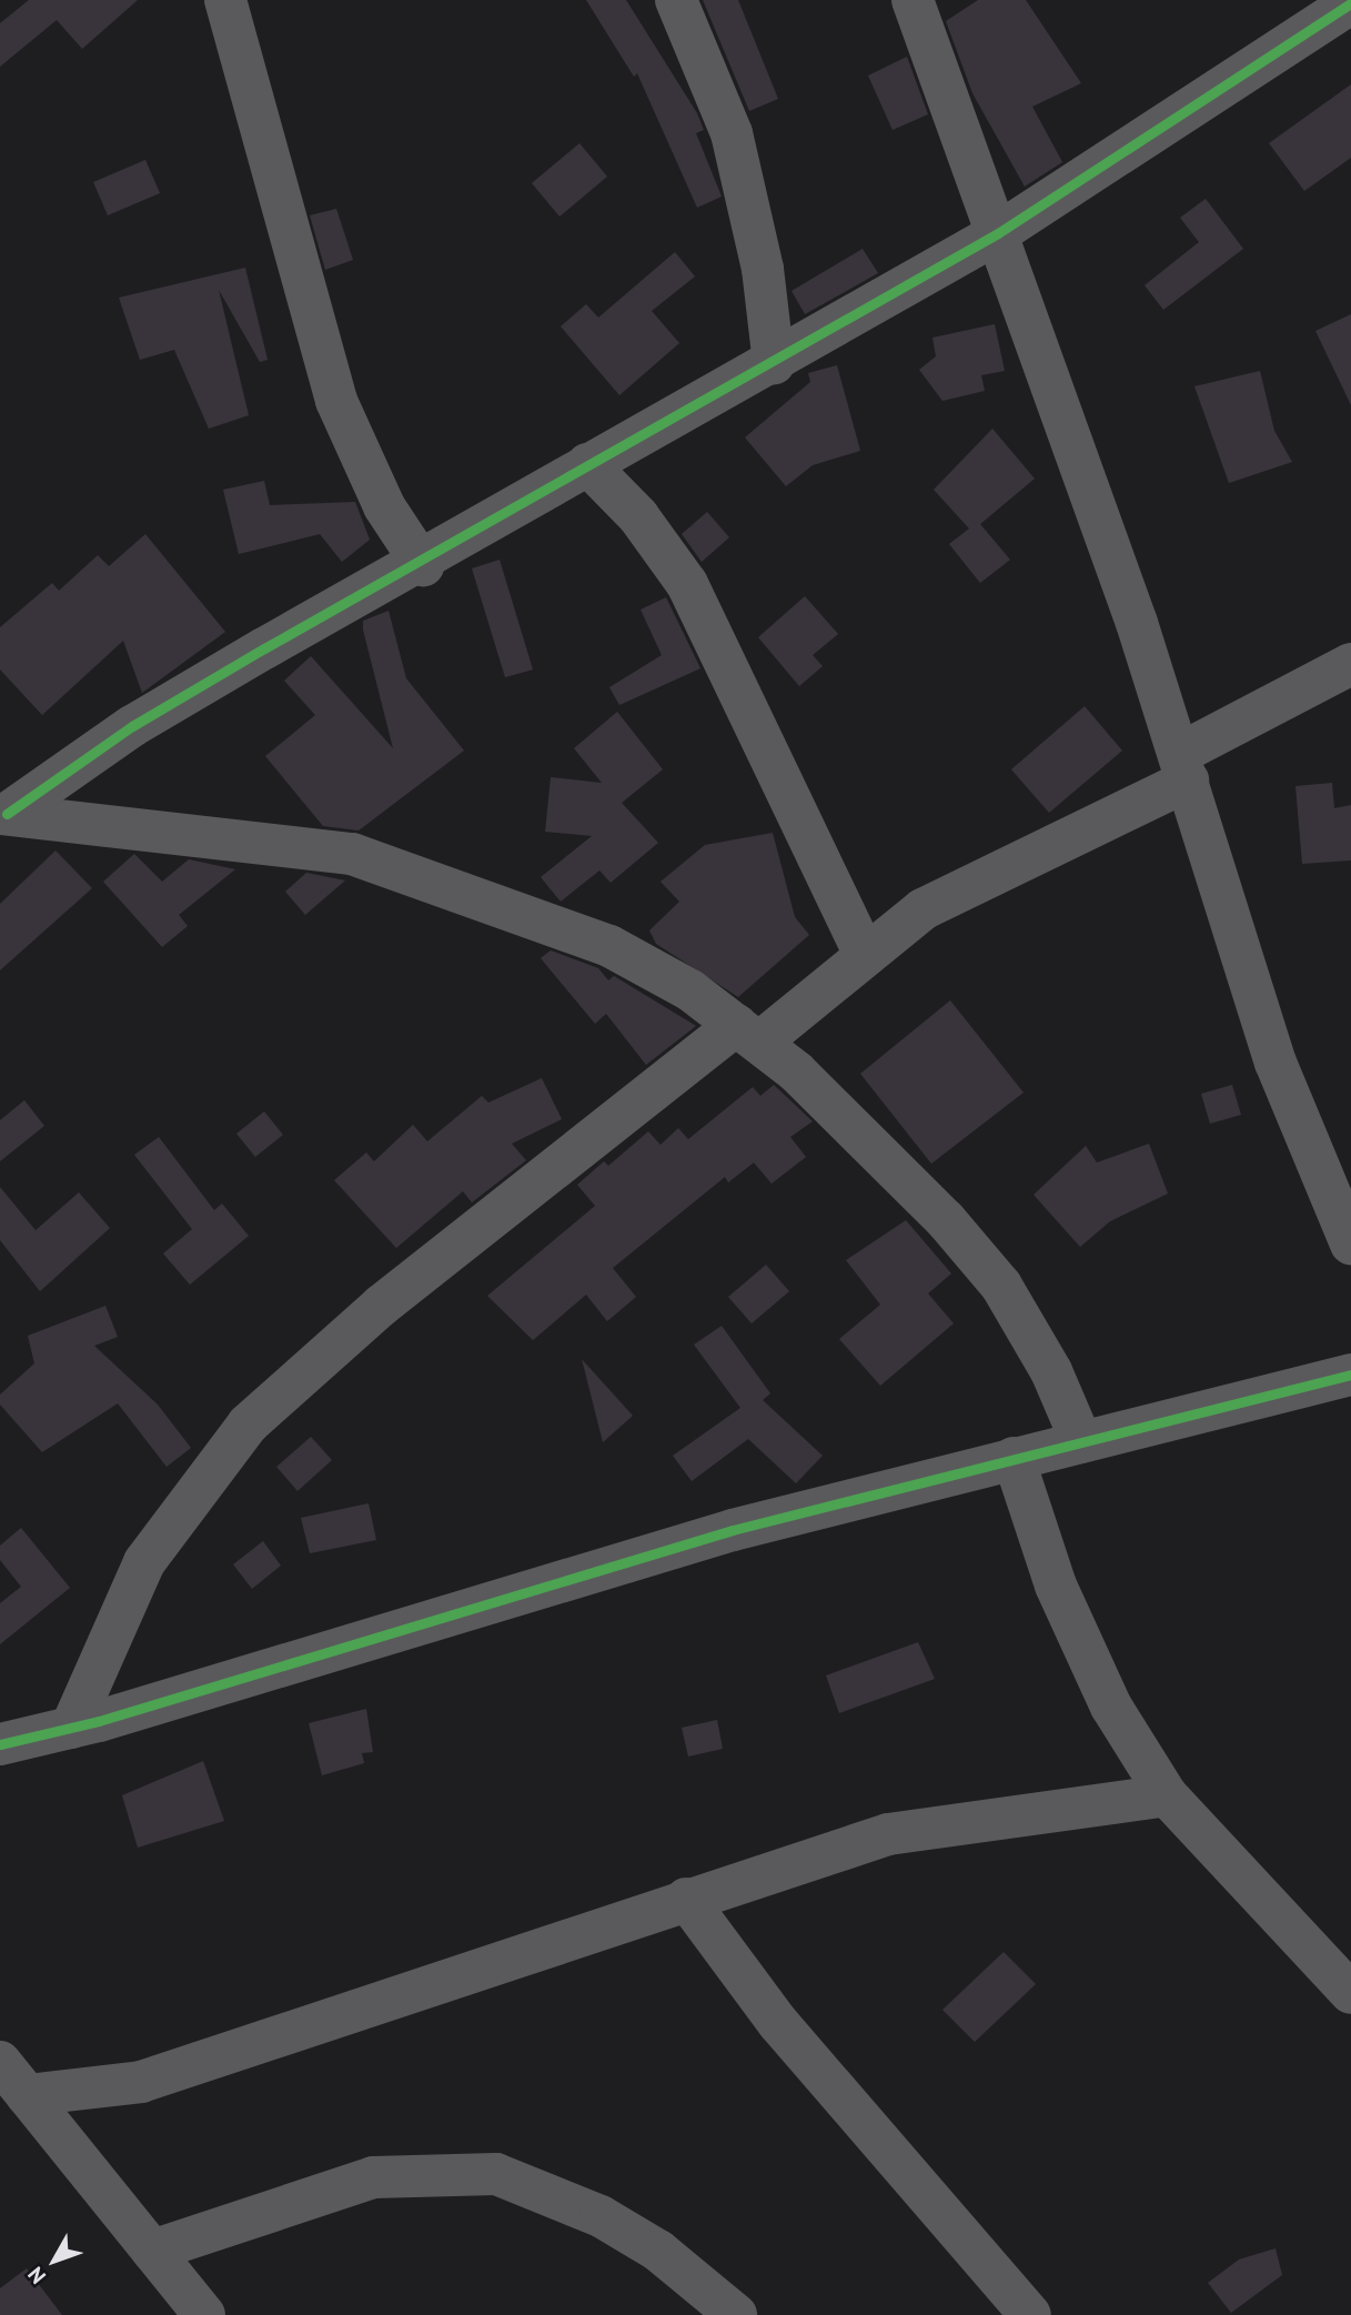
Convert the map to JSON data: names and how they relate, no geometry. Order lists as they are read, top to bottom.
{
  "north": "bottom left"
}
